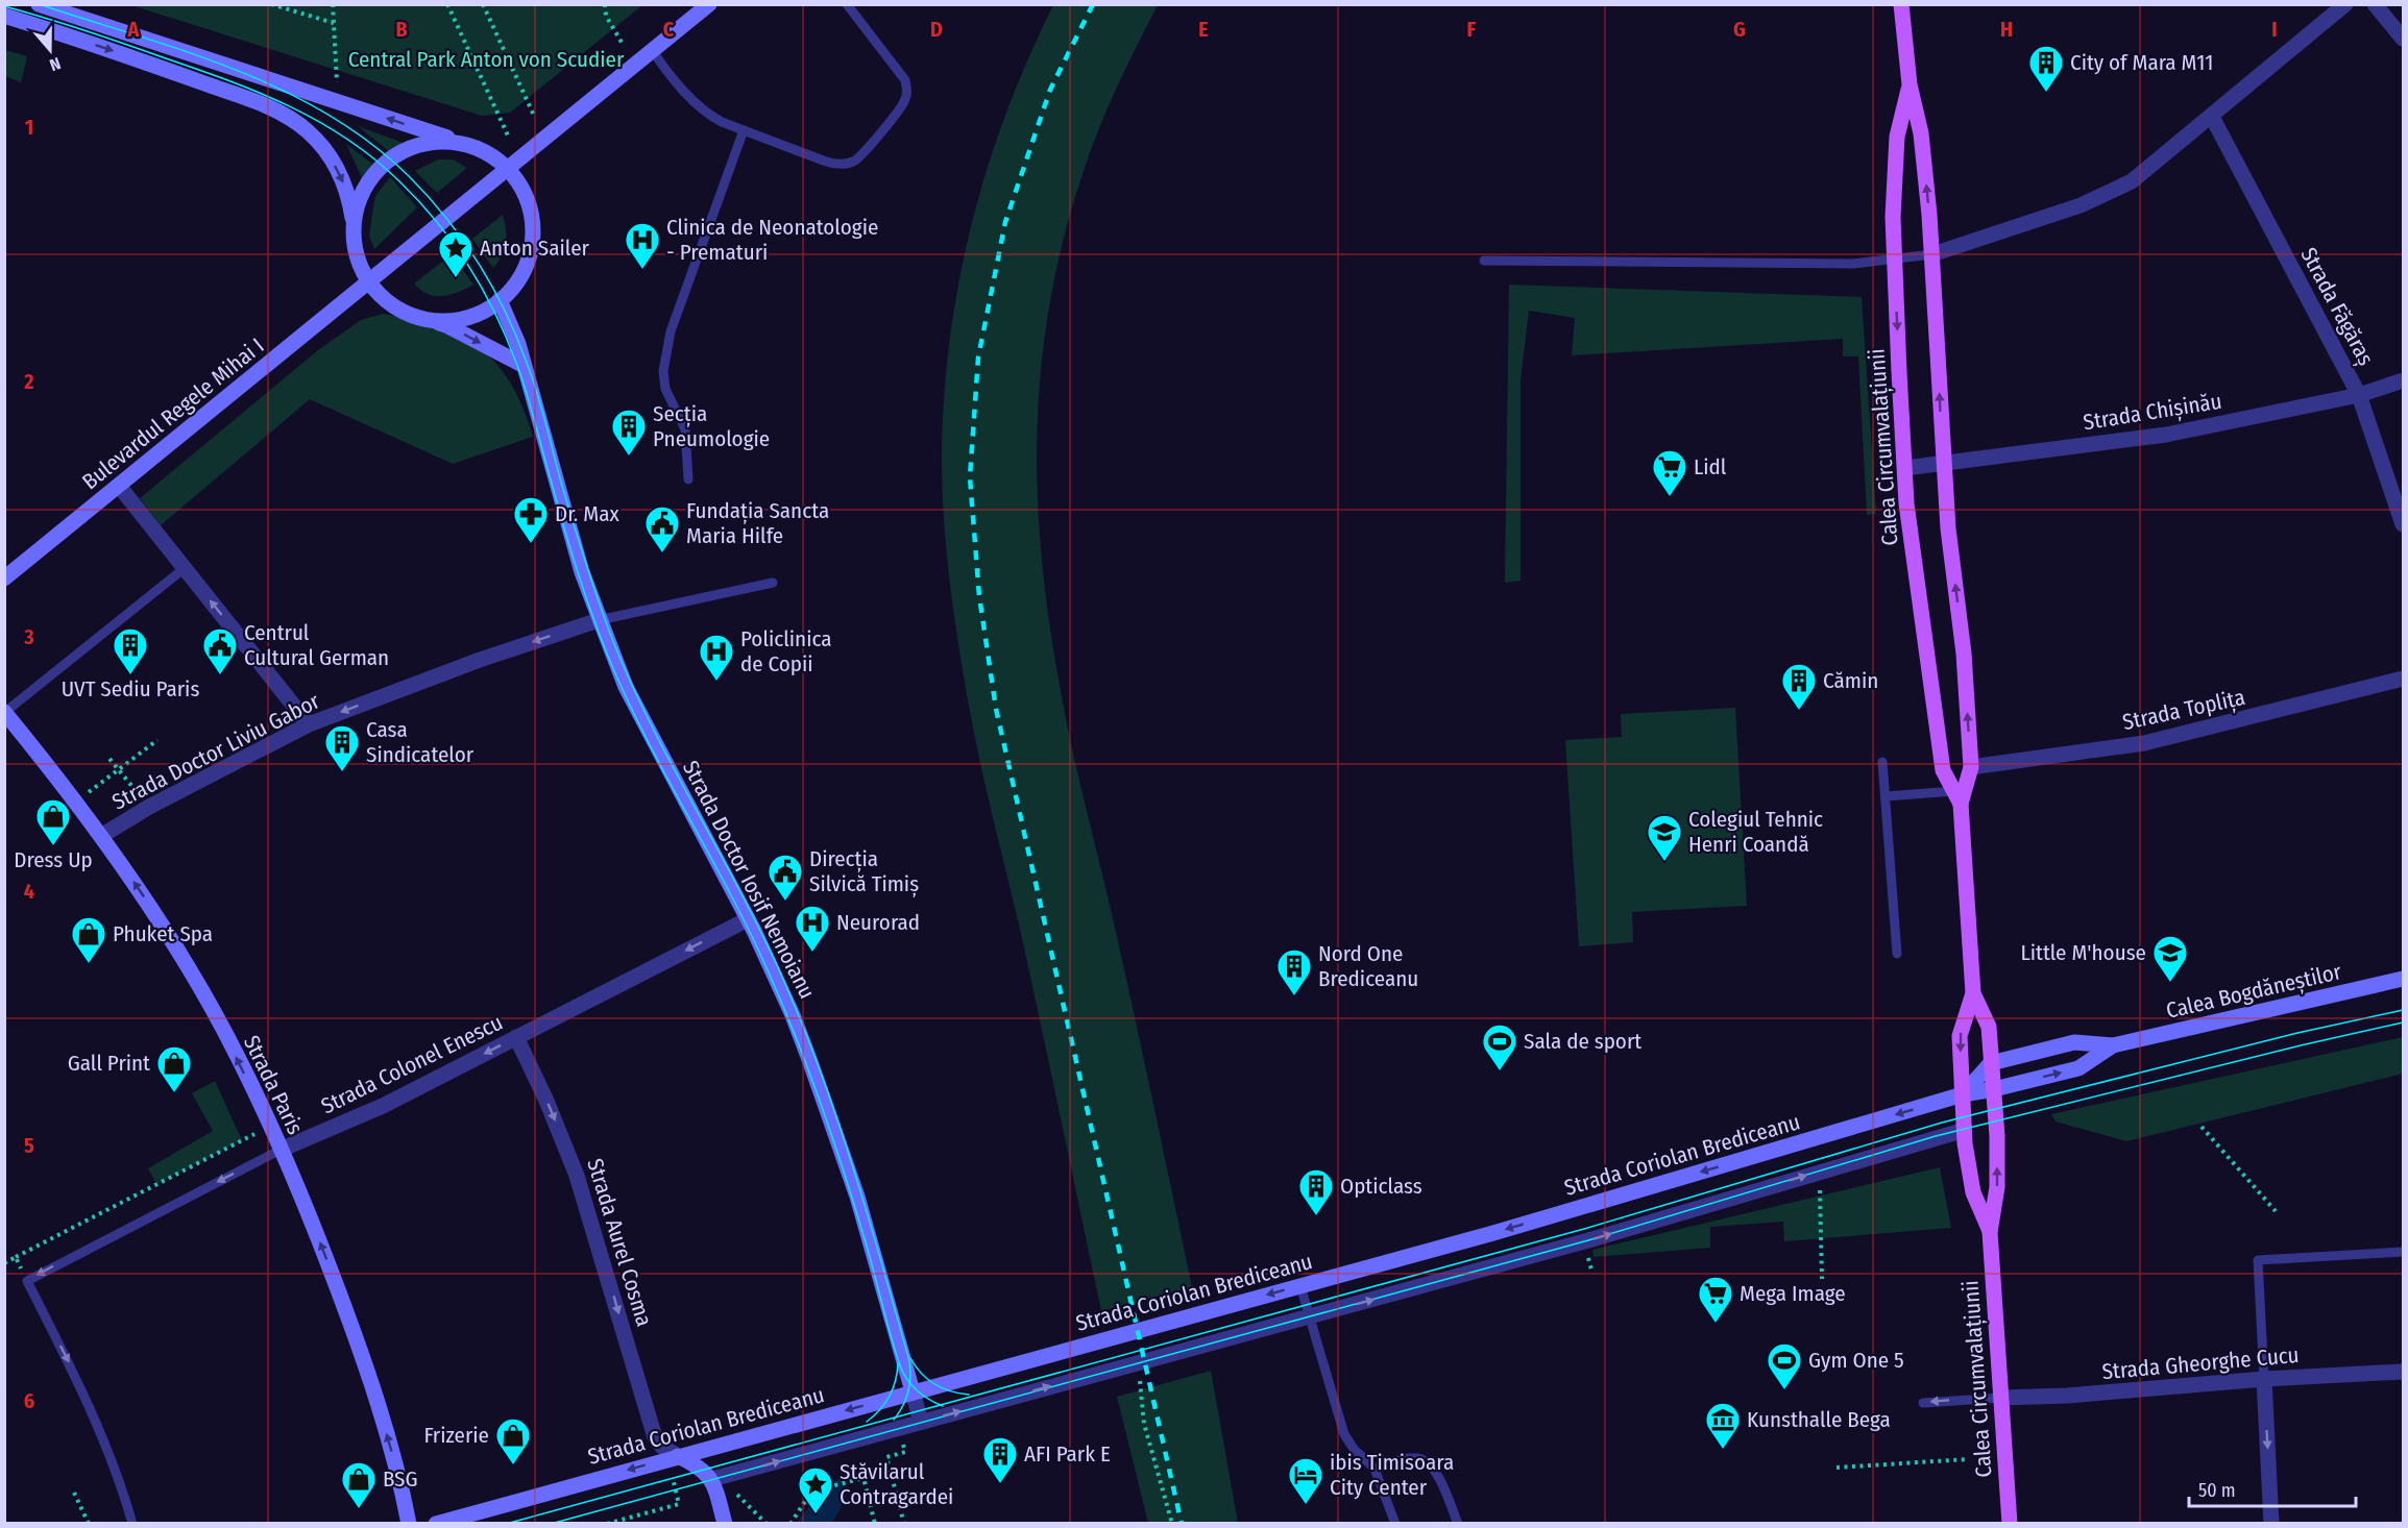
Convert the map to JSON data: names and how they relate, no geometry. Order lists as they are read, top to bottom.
{
  "streets": {
    "main road": [
      "Bulevardul Regele Mihai I",
      "Calea Circumvalațiunii",
      "Strada Doctor Iosif Nemoianu",
      "Calea Bogdăneștilor",
      "Strada Paris",
      "Strada Coriolan Brediceanu"
    ],
    "street": [
      "Strada Făgăraș",
      "Strada Chișinău",
      "Strada Toplița",
      "Strada Doctor Liviu Gabor",
      "Strada Colonel Enescu",
      "Strada Aurel Cosma",
      "Strada Gheorghe Cucu"
    ]
  },
  "crossings": [
    ["Strada Făgăraș", "Strada Chișinău"],
    ["Strada Chișinău", "Calea Circumvalațiunii"],
    ["Calea Circumvalațiunii", "Strada Toplița"],
    ["Calea Circumvalațiunii", "Calea Bogdăneștilor"],
    ["Calea Circumvalațiunii", "Strada Coriolan Brediceanu"],
    ["Calea Circumvalațiunii", "Strada Gheorghe Cucu"],
    ["Strada Doctor Liviu Gabor", "Strada Doctor Iosif Nemoianu"],
    ["Strada Doctor Liviu Gabor", "Strada Paris"],
    ["Strada Doctor Iosif Nemoianu", "Strada Colonel Enescu"],
    ["Strada Doctor Iosif Nemoianu", "Strada Coriolan Brediceanu"],
    ["Calea Bogdăneștilor", "Strada Coriolan Brediceanu"],
    ["Strada Colonel Enescu", "Strada Paris"],
    ["Strada Colonel Enescu", "Strada Aurel Cosma"],
    ["Strada Coriolan Brediceanu", "Strada Aurel Cosma"]
  ],
  "one_way": [
    "Strada Doctor Liviu Gabor",
    "Strada Colonel Enescu",
    "Strada Paris",
    "Strada Coriolan Brediceanu",
    "Strada Aurel Cosma"
  ],
  "parks": ["Central Park Anton von Scudier"],
  "places": {
    "building": [
      "City of Mara M11",
      "Secția Pneumologie",
      "UVT Sediu Paris",
      "Cămin",
      "Casa Sindicatelor",
      "Nord One Brediceanu",
      "Opticlass",
      "AFI Park E"
    ],
    "hospital": ["Clinica de Neonatologie - Prematuri", "Policlinica de Copii", "Neurorad"],
    "place": ["Anton Sailer", "Stăvilarul Contragardei"],
    "supermarket": ["Lidl", "Mega Image"],
    "pharmacy": ["Dr. Max"],
    "public building": ["Fundația Sancta Maria Hilfe", "Centrul Cultural German", "Direcția Silvică Timiș"],
    "shop": [
      "Dress Up",
      "Phuket Spa",
      "Gall Print",
      "Frizerie",
      "BSG"
    ],
    "school or university": ["Colegiul Tehnic Henri Coandă", "Little M'house"],
    "sports": ["Sala de sport", "Gym One 5"],
    "museum": ["Kunsthalle Bega"],
    "hotel": ["ibis Timisoara City Center"]
  },
  "scale_bar": "50 m",
  "north": "bottom",
  "grid": {
    "columns": [
      "A",
      "B",
      "C",
      "D",
      "E",
      "F",
      "G",
      "H",
      "I"
    ],
    "rows": [
      "1",
      "2",
      "3",
      "4",
      "5",
      "6"
    ]
  }
}
